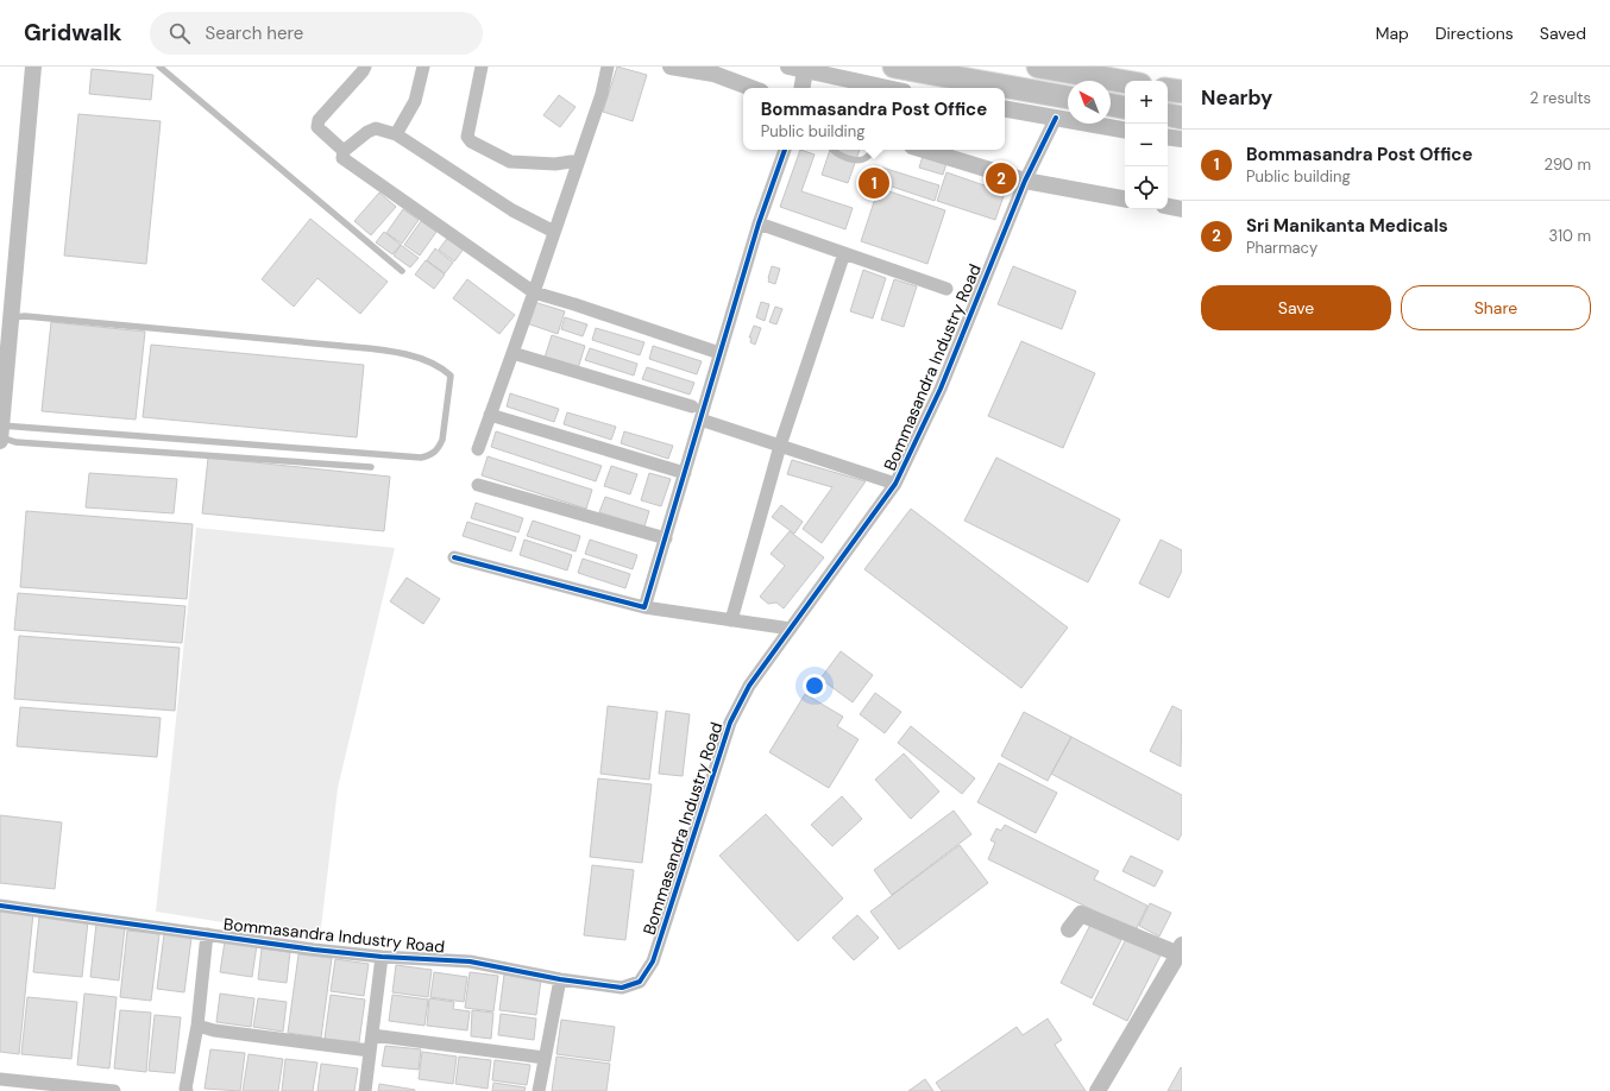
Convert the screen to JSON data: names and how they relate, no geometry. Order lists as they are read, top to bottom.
{
  "streets": {
    "street": ["Bommasandra Industry Road"]
  },
  "north": "top left",
  "page": {
    "header": "Gridwalk",
    "search": "Search here",
    "nav": ["Map", "Directions", "Saved"],
    "heading": ["Nearby", "2 results"],
    "map_buttons": ["+", "−"],
    "popup": ["Bommasandra Post Office", "Public building"],
    "list": [
      {
        "mark": "1",
        "name": "Bommasandra Post Office",
        "note": "Public building",
        "value": "290 m"
      },
      {
        "mark": "2",
        "name": "Sri Manikanta Medicals",
        "note": "Pharmacy",
        "value": "310 m"
      }
    ],
    "pins": ["2", "1"],
    "buttons": ["Save", "Share"]
  }
}
